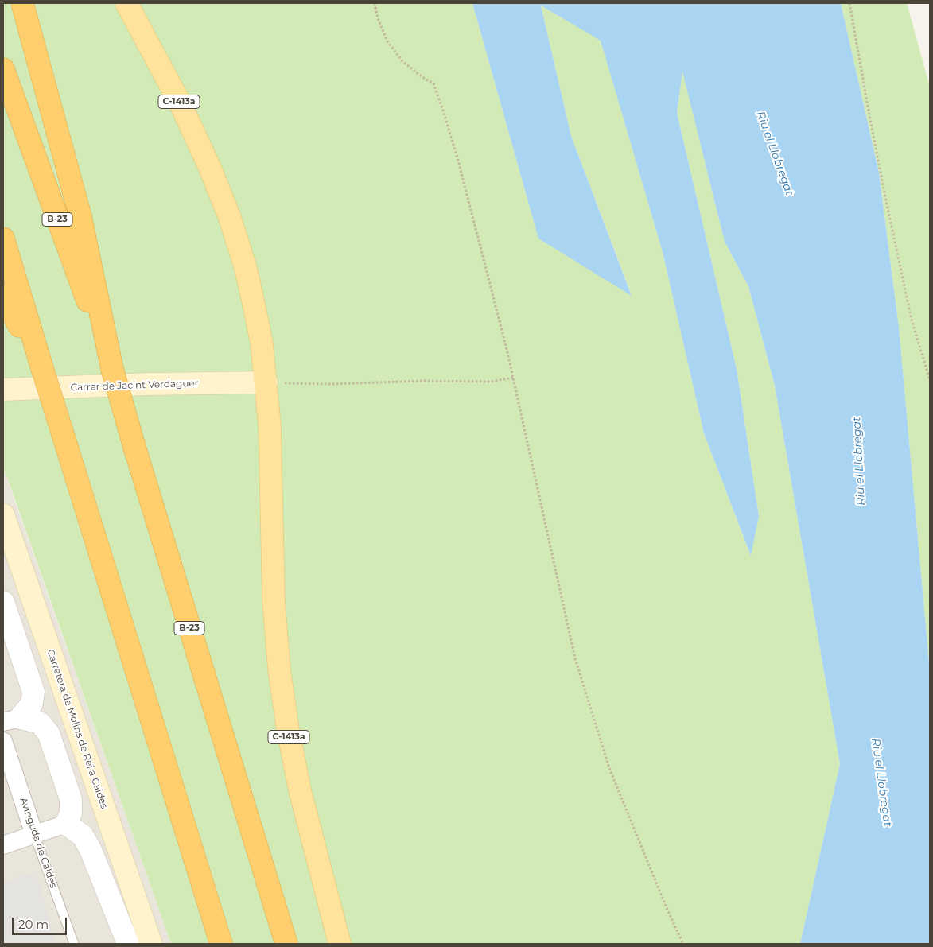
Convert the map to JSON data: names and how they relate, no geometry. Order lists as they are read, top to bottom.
{
  "streets": {
    "highway": ["B-23"],
    "main road": ["C-1413a", "Carrer de Jacint Verdaguer", "Carretera de Molins de Rei a Caldes"],
    "street": ["Avinguda de Caldes"]
  },
  "crossings": [
    ["C-1413a", "Carrer de Jacint Verdaguer"]
  ],
  "water": ["Riu el Llobregat"],
  "scale_bar": "20 m"
}
